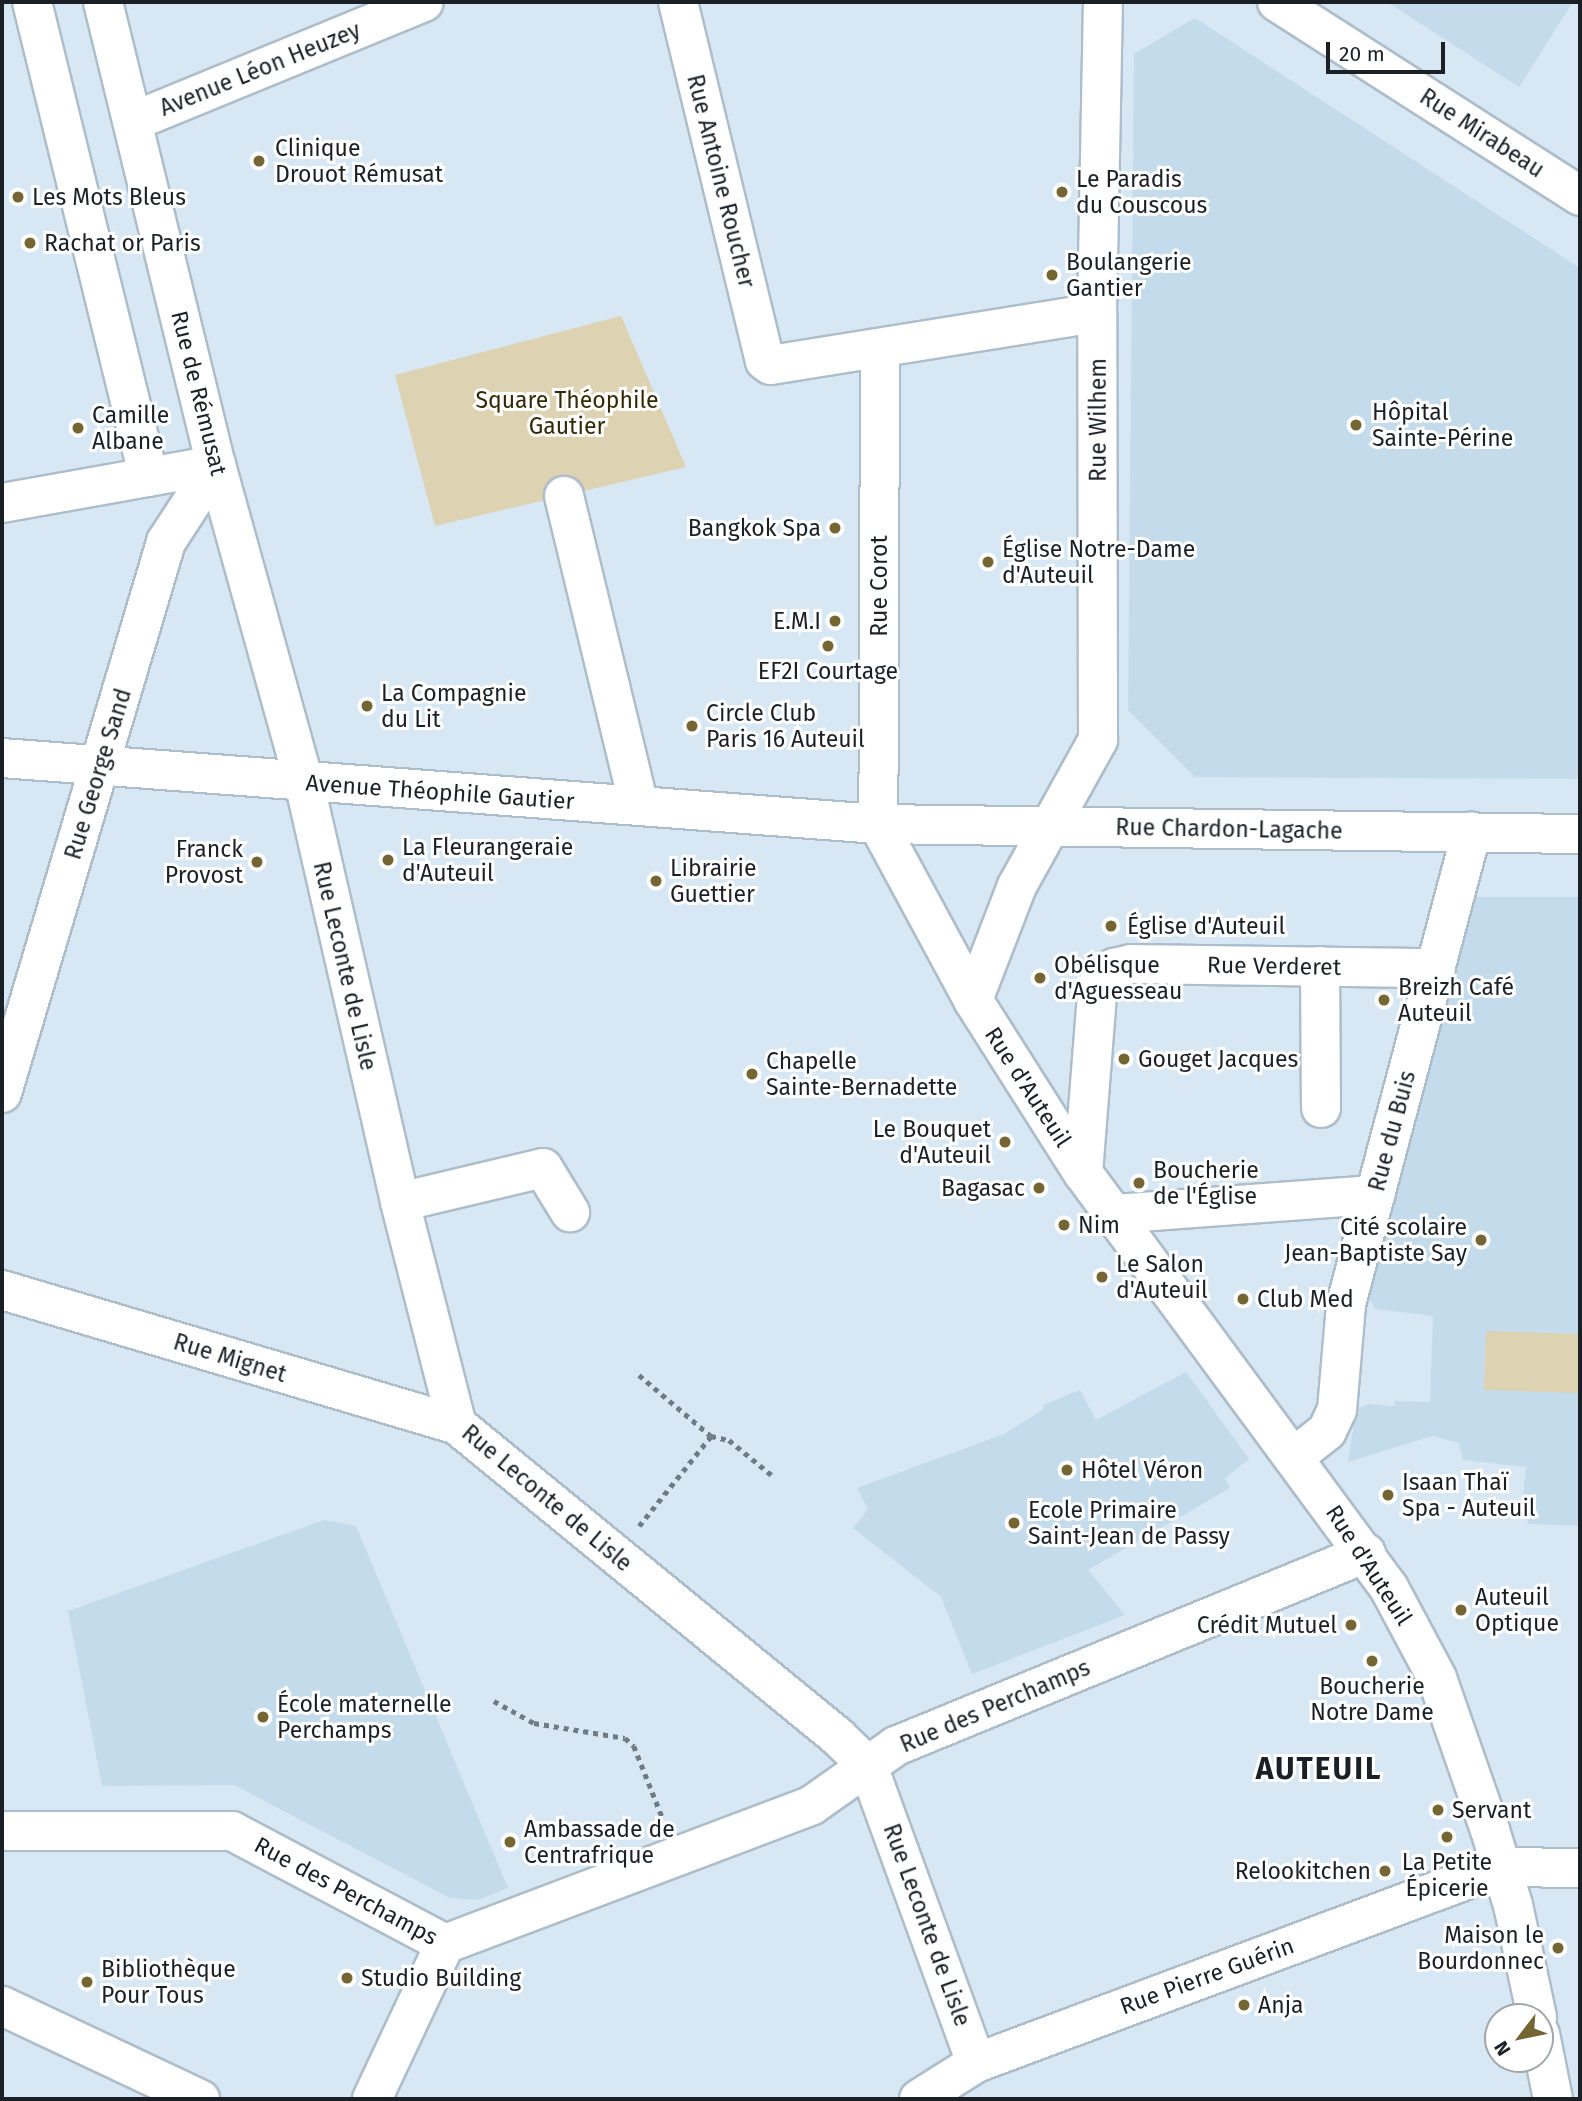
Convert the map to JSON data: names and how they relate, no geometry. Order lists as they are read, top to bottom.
{
  "streets": {
    "street": [
      "Avenue Léon Heuzey",
      "Rue Mirabeau",
      "Rue Antoine Roucher",
      "Rue de Rémusat",
      "Rue Wilhem",
      "Rue Corot",
      "Rue George Sand",
      "Avenue Théophile Gautier",
      "Rue Chardon-Lagache",
      "Rue Leconte de Lisle",
      "Rue Verderet",
      "Rue d'Auteuil",
      "Rue du Buis",
      "Rue Mignet",
      "Rue des Perchamps",
      "Rue Pierre Guérin"
    ]
  },
  "crossings": [
    ["Avenue Léon Heuzey", "Rue de Rémusat"],
    ["Rue Antoine Roucher", "Rue Corot"],
    ["Rue de Rémusat", "Rue George Sand"],
    ["Rue de Rémusat", "Avenue Théophile Gautier"],
    ["Rue de Rémusat", "Rue Leconte de Lisle"],
    ["Rue Wilhem", "Rue Chardon-Lagache"],
    ["Rue Wilhem", "Rue d'Auteuil"],
    ["Rue Corot", "Avenue Théophile Gautier"],
    ["Rue Corot", "Rue Chardon-Lagache"],
    ["Rue Corot", "Rue d'Auteuil"],
    ["Rue George Sand", "Avenue Théophile Gautier"],
    ["Avenue Théophile Gautier", "Rue Chardon-Lagache"],
    ["Avenue Théophile Gautier", "Rue Leconte de Lisle"],
    ["Avenue Théophile Gautier", "Rue d'Auteuil"],
    ["Rue Chardon-Lagache", "Rue d'Auteuil"],
    ["Rue Chardon-Lagache", "Rue du Buis"],
    ["Rue Leconte de Lisle", "Rue Mignet"],
    ["Rue Leconte de Lisle", "Rue des Perchamps"],
    ["Rue Leconte de Lisle", "Rue Pierre Guérin"],
    ["Rue Verderet", "Rue d'Auteuil"],
    ["Rue Verderet", "Rue du Buis"],
    ["Rue d'Auteuil", "Rue du Buis"],
    ["Rue d'Auteuil", "Rue des Perchamps"],
    ["Rue d'Auteuil", "Rue Pierre Guérin"]
  ],
  "districts": ["AUTEUIL"],
  "parks": ["Square Théophile Gautier"],
  "places": [
    "Clinique Drouot Rémusat",
    "Le Paradis du Couscous",
    "Les Mots Bleus",
    "Rachat or Paris",
    "Boulangerie Gantier",
    "Hôpital Sainte-Périne",
    "Camille Albane",
    "Bangkok Spa",
    "Église Notre-Dame d'Auteuil",
    "E.M.I",
    "EF2I Courtage",
    "La Compagnie du Lit",
    "Circle Club Paris 16 Auteuil",
    "La Fleurangeraie d'Auteuil",
    "Franck Provost",
    "Librairie Guettier",
    "Église d'Auteuil",
    "Obélisque d'Aguesseau",
    "Breizh Café Auteuil",
    "Gouget Jacques",
    "Chapelle Sainte-Bernadette",
    "Le Bouquet d'Auteuil",
    "Boucherie de l'Église",
    "Bagasac",
    "Nim",
    "Cité scolaire Jean-Baptiste Say",
    "Le Salon d'Auteuil",
    "Club Med",
    "Hôtel Véron",
    "Isaan Thaï Spa - Auteuil",
    "Ecole Primaire Saint-Jean de Passy",
    "Auteuil Optique",
    "Crédit Mutuel",
    "Boucherie Notre Dame",
    "École maternelle Perchamps",
    "Servant",
    "La Petite Épicerie",
    "Ambassade de Centrafrique",
    "Relookitchen",
    "Maison le Bourdonnec",
    "Studio Building",
    "Bibliothèque Pour Tous",
    "Anja"
  ],
  "scale_bar": "20 m",
  "north": "bottom left"
}
